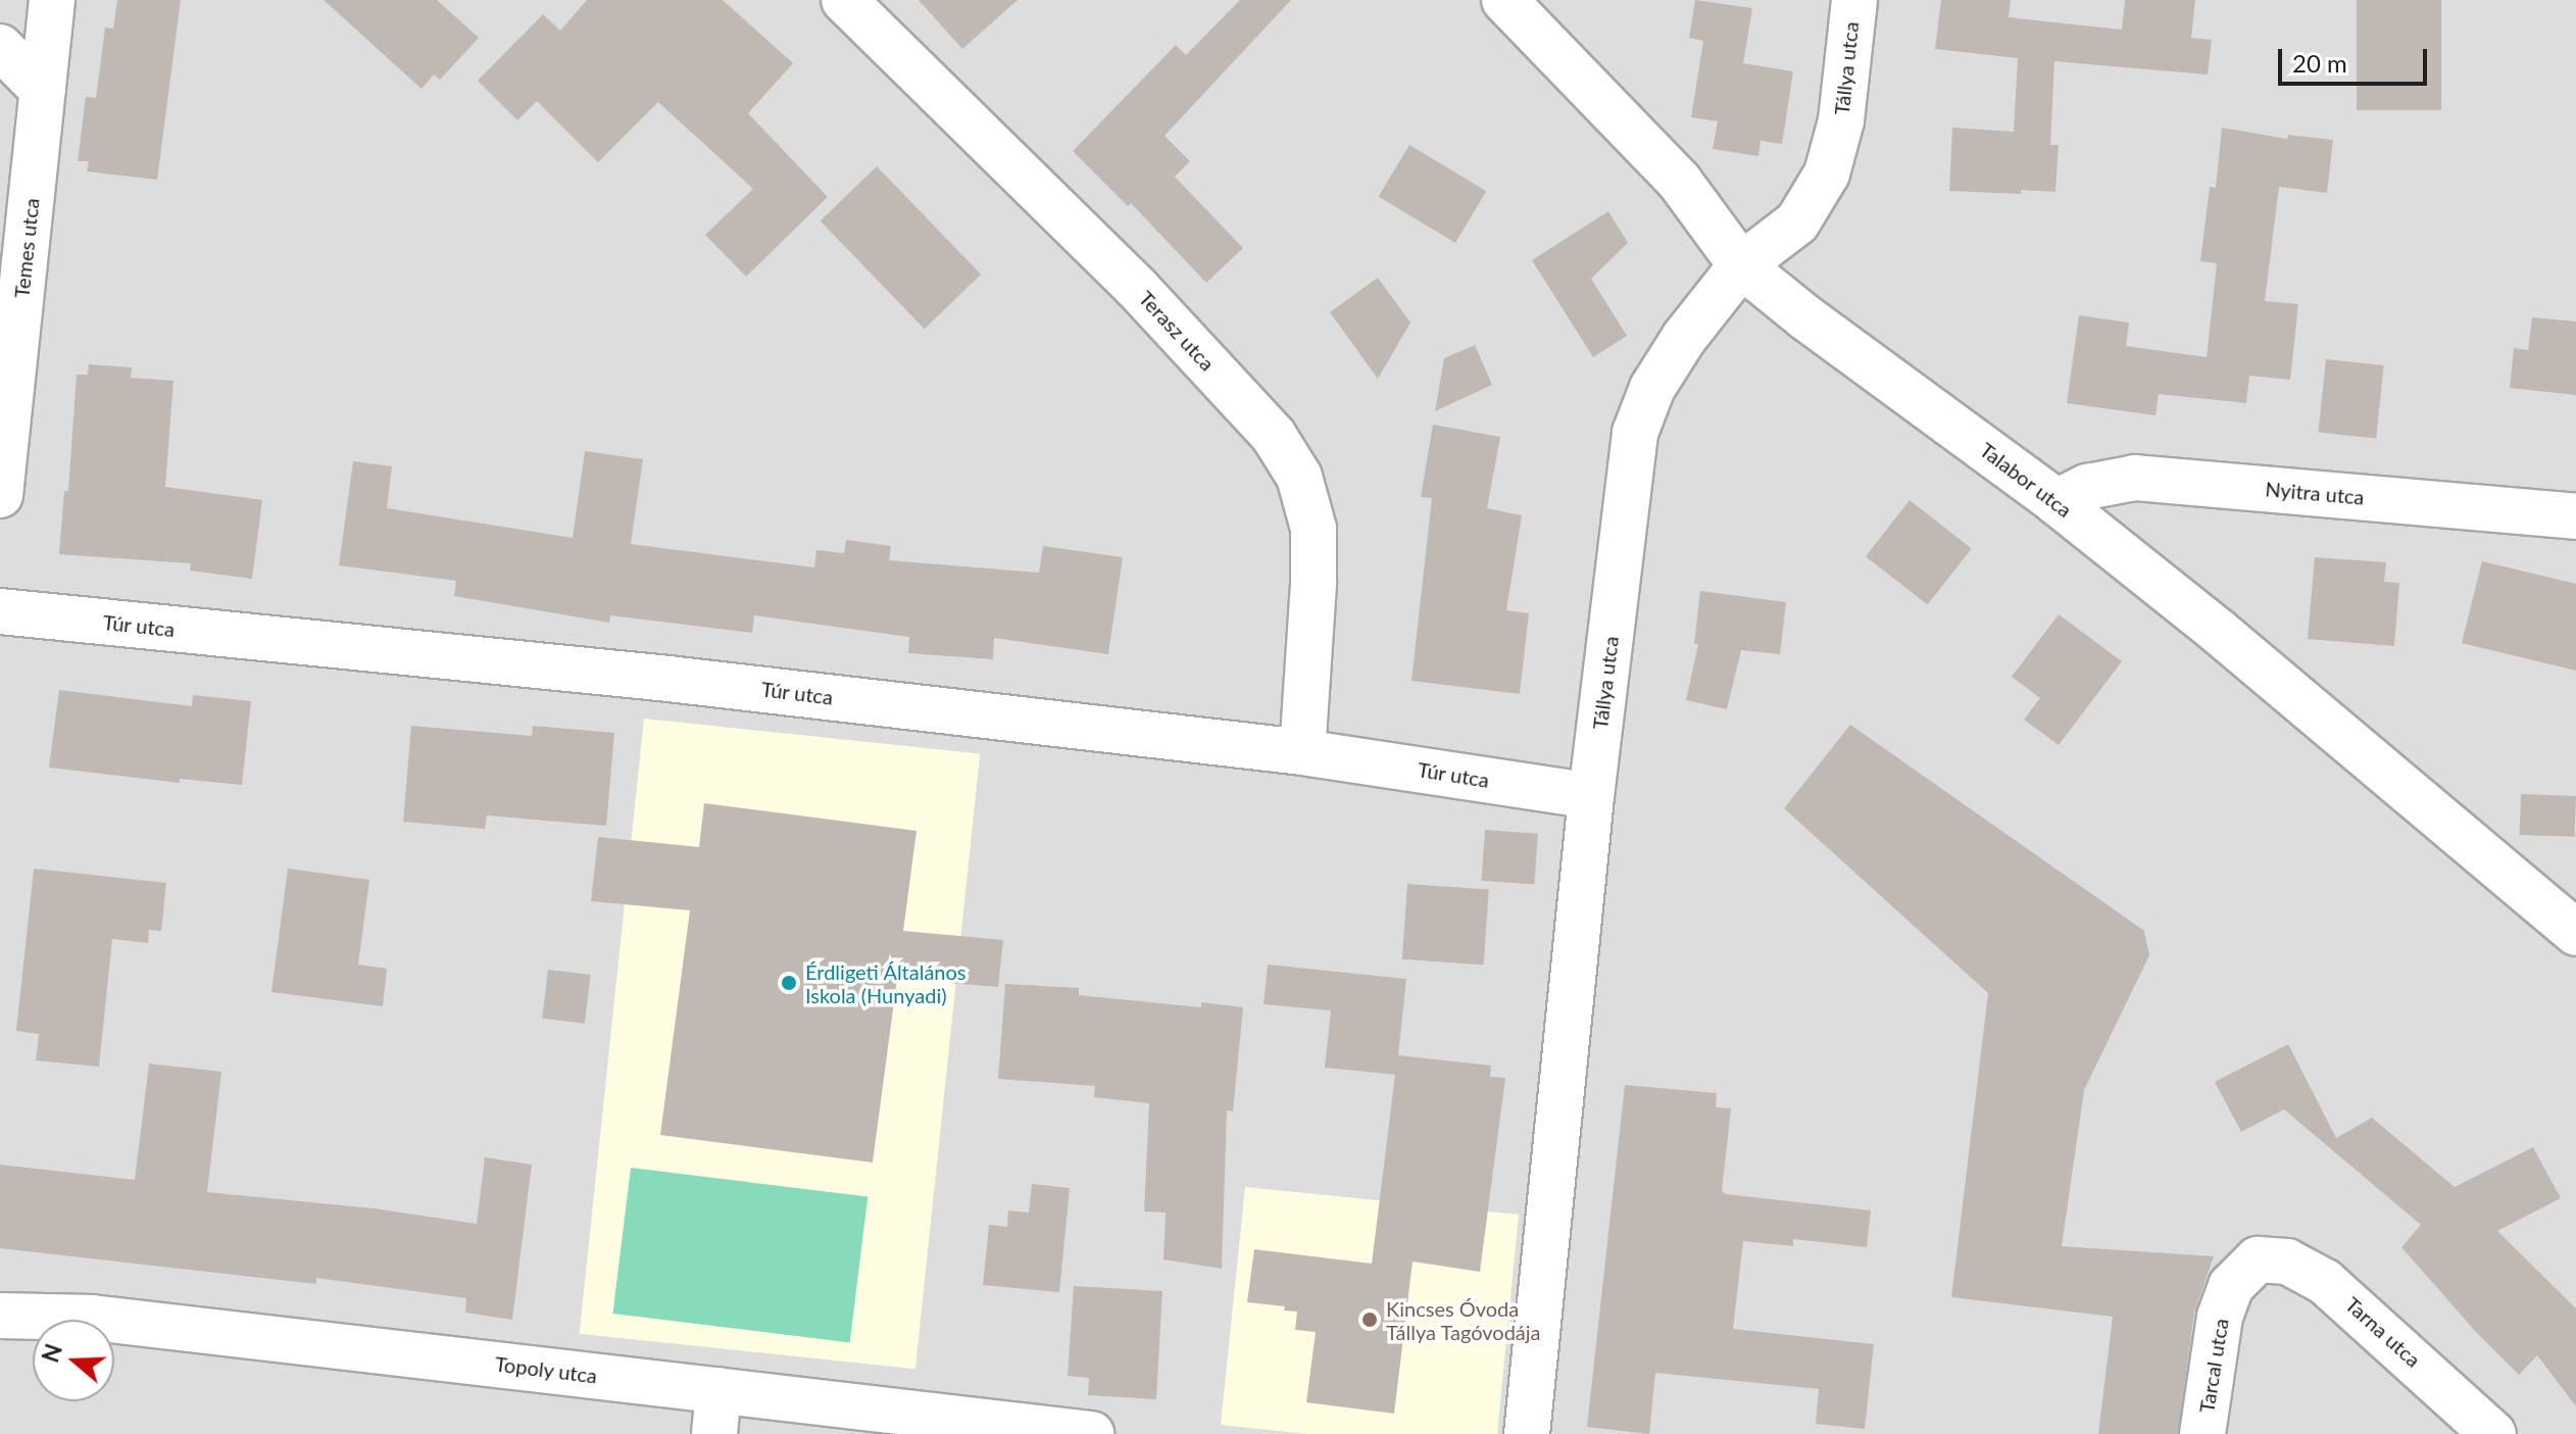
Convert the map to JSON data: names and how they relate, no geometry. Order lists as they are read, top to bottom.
{
  "streets": {
    "street": [
      "Tállya utca",
      "Temes utca",
      "Terasz utca",
      "Talabor utca",
      "Nyitra utca",
      "Túr utca",
      "Tarna utca",
      "Tarcal utca",
      "Topoly utca"
    ]
  },
  "crossings": [
    ["Tállya utca", "Talabor utca"],
    ["Tállya utca", "Túr utca"],
    ["Terasz utca", "Túr utca"],
    ["Talabor utca", "Nyitra utca"],
    ["Tarna utca", "Tarcal utca"]
  ],
  "places": ["Érdligeti Általános Iskola (Hunyadi)", "Kincses Óvoda Tállya Tagóvodája"],
  "scale_bar": "20 m",
  "north": "left"
}
